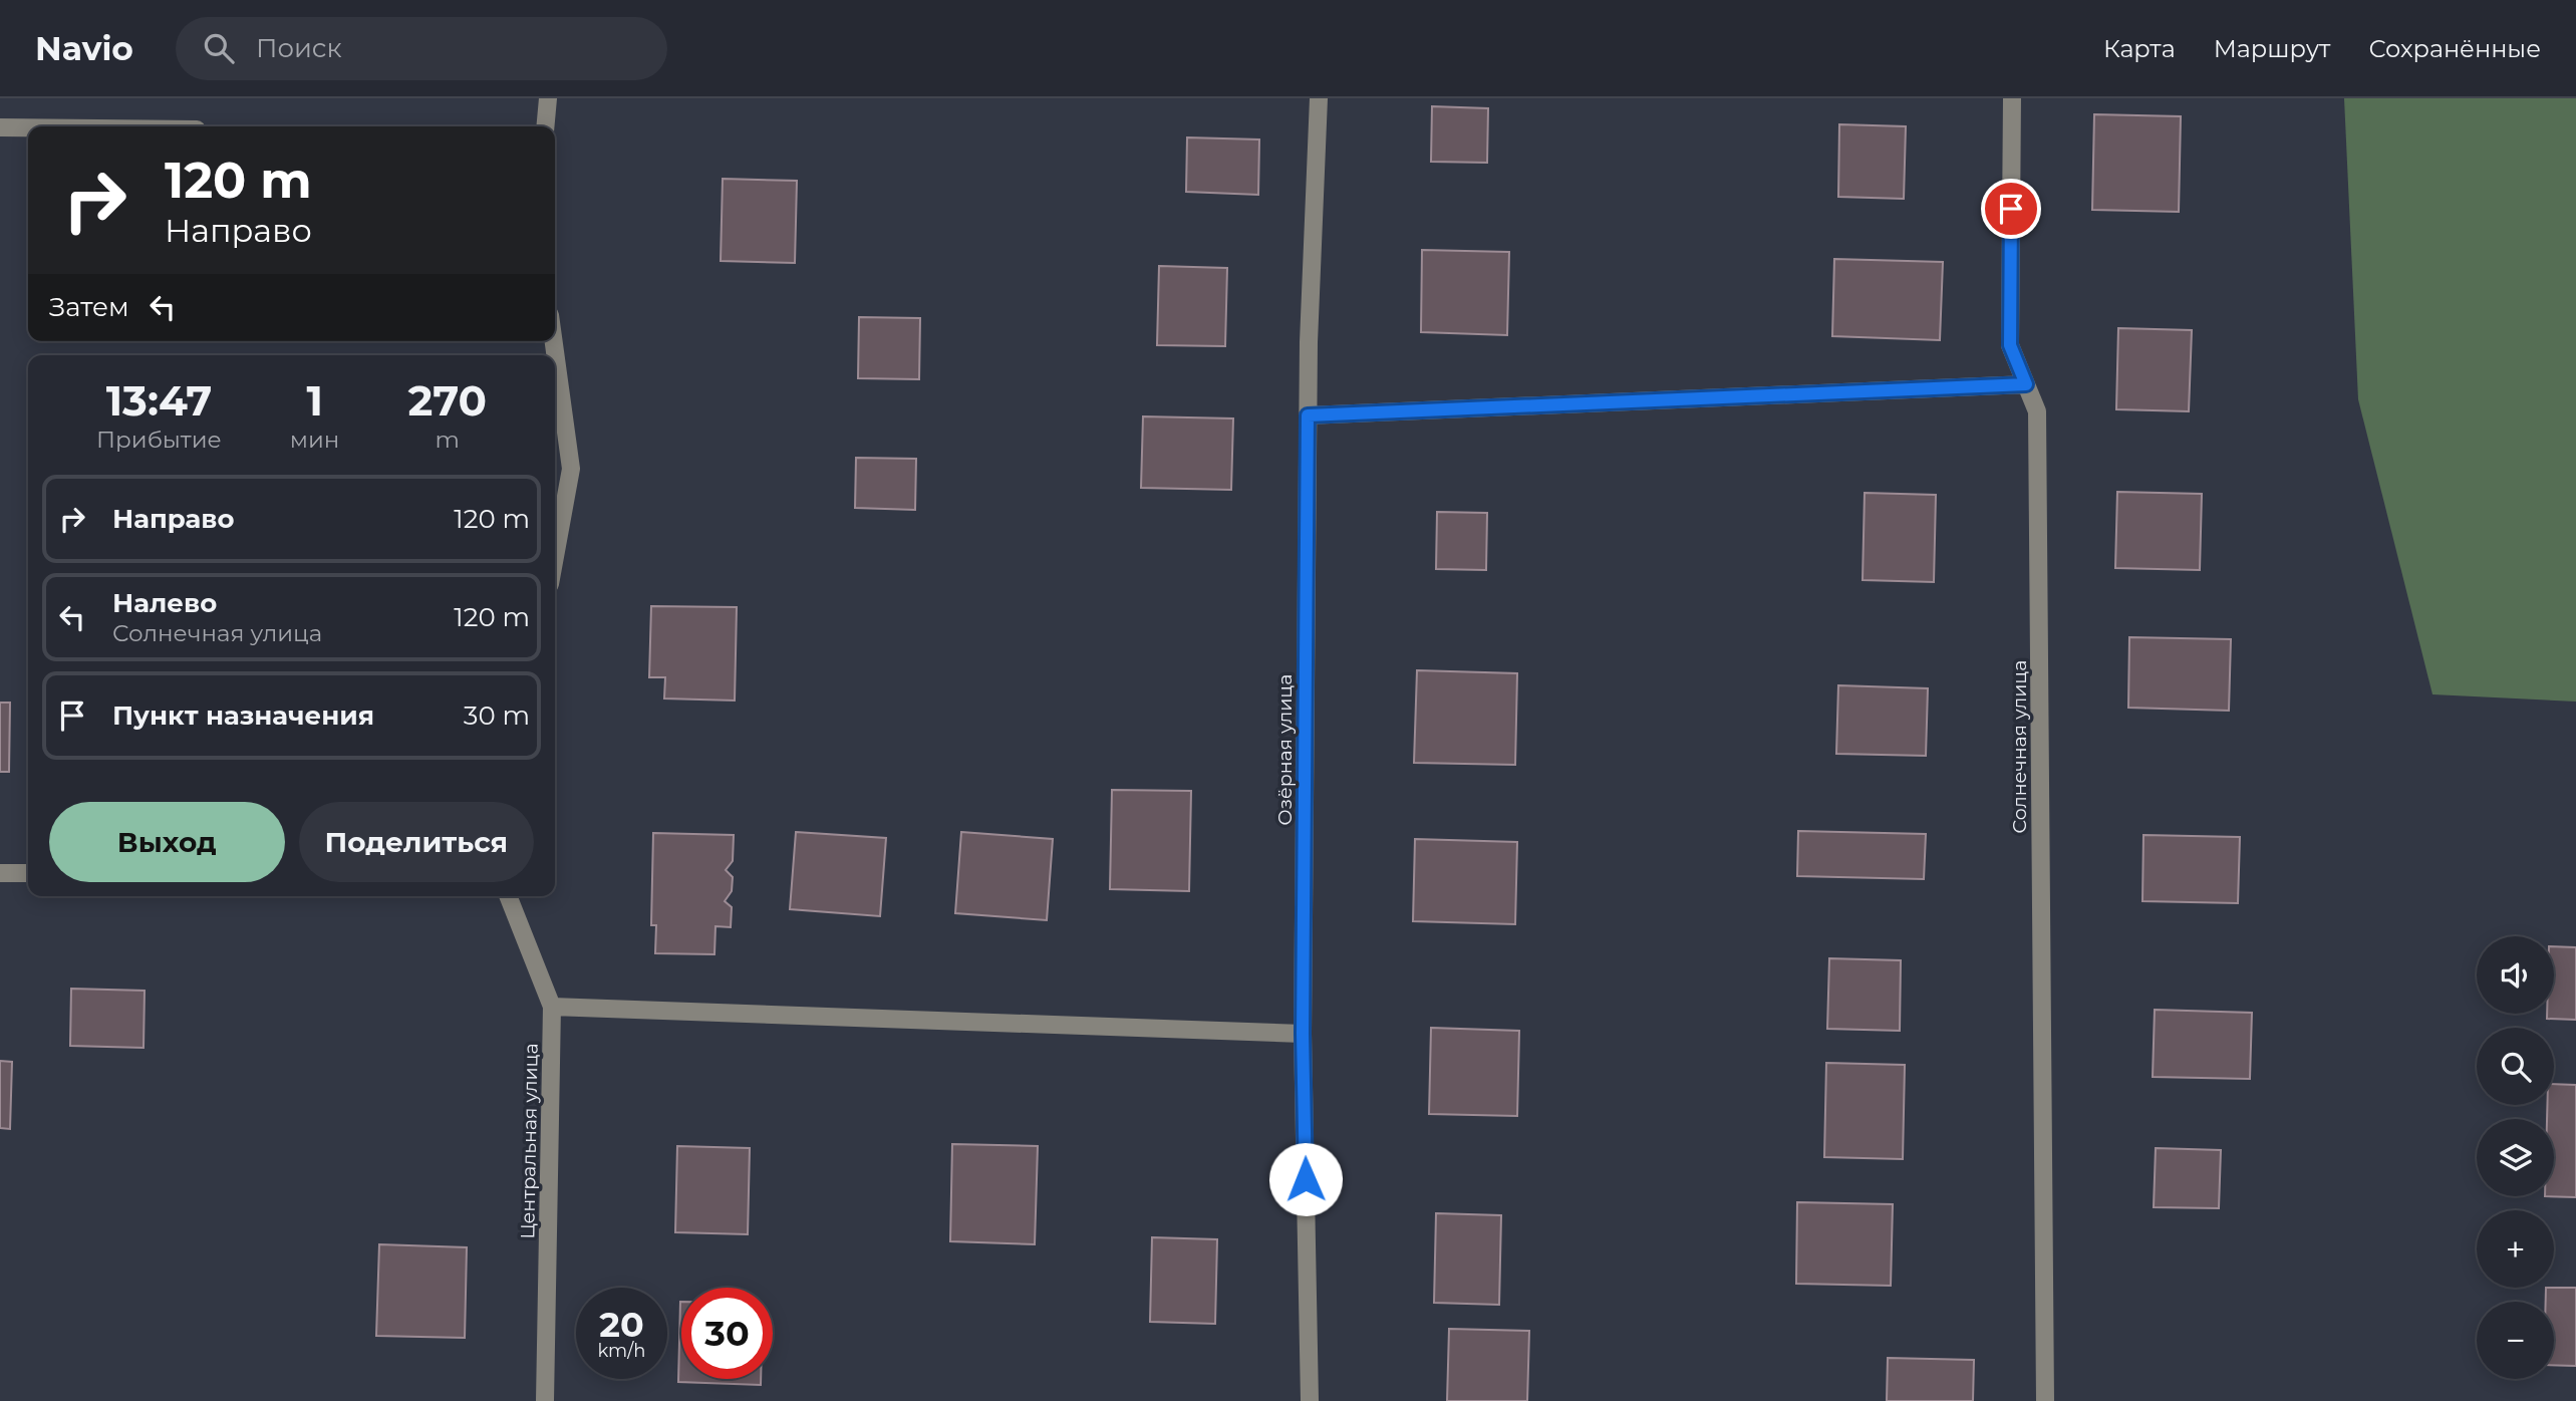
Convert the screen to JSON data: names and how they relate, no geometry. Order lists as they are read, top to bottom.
{
  "streets": {
    "street": ["Солнечная улица", "Озёрная улица", "Центральная улица"]
  },
  "page": {
    "header": "Navio",
    "search": "Поиск",
    "nav": ["Карта", "Маршрут", "Сохранённые"],
    "turn": ["120 m", "Направо"],
    "then": "Затем",
    "eta": [
      "13:47",
      "Прибытие",
      "1",
      "мин",
      "270",
      "m"
    ],
    "list": [
      {
        "name": "Направо",
        "value": "120 m"
      },
      {
        "name": "Налево",
        "note": "Солнечная улица",
        "value": "120 m"
      },
      {
        "name": "Пункт назначения",
        "value": "30 m"
      }
    ],
    "buttons": ["Выход", "Поделиться"],
    "map_buttons": ["+", "−"],
    "speed": "20 km/h",
    "limit": "30"
  }
}
